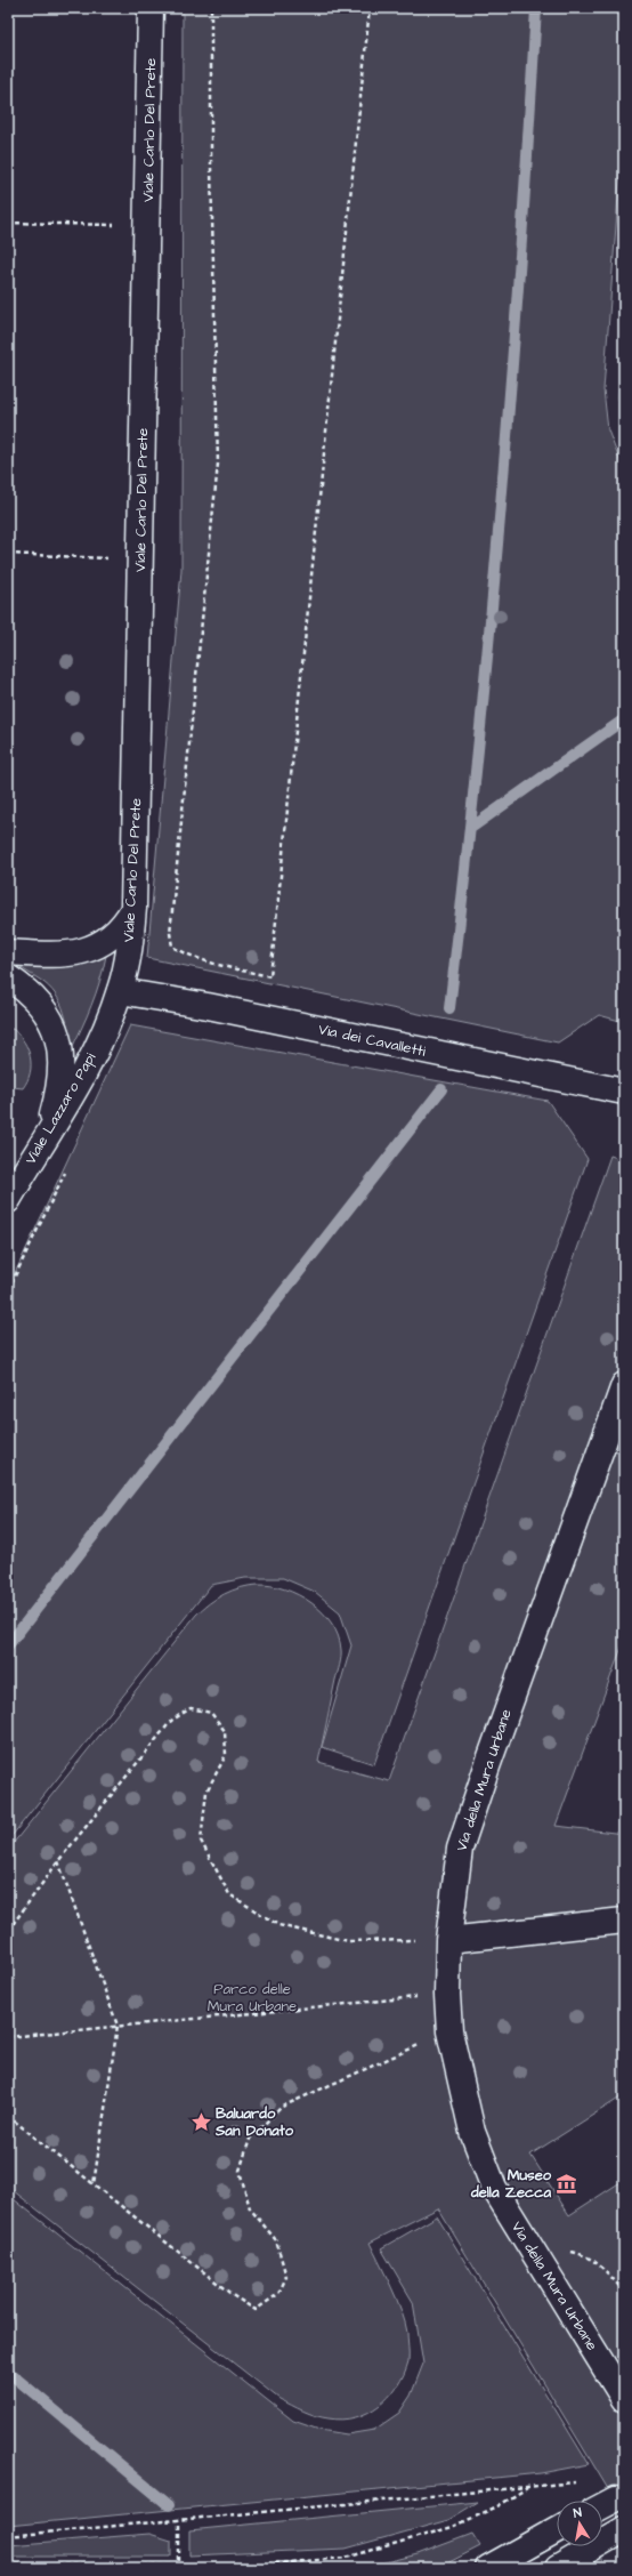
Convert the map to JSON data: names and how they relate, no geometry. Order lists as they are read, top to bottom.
{
  "streets": {
    "street": [
      "Viale Carlo Del Prete",
      "Via dei Cavalletti",
      "Viale Lazzaro Papi",
      "Via della Mura Urbane"
    ]
  },
  "crossings": [
    ["Viale Carlo Del Prete", "Via dei Cavalletti"],
    ["Viale Carlo Del Prete", "Viale Lazzaro Papi"],
    ["Via dei Cavalletti", "Viale Lazzaro Papi"]
  ],
  "parks": ["Parco delle Mura Urbane"],
  "places": {
    "place": ["Baluardo San Donato"],
    "museum": ["Museo della Zecca"]
  },
  "north": "top"
}
